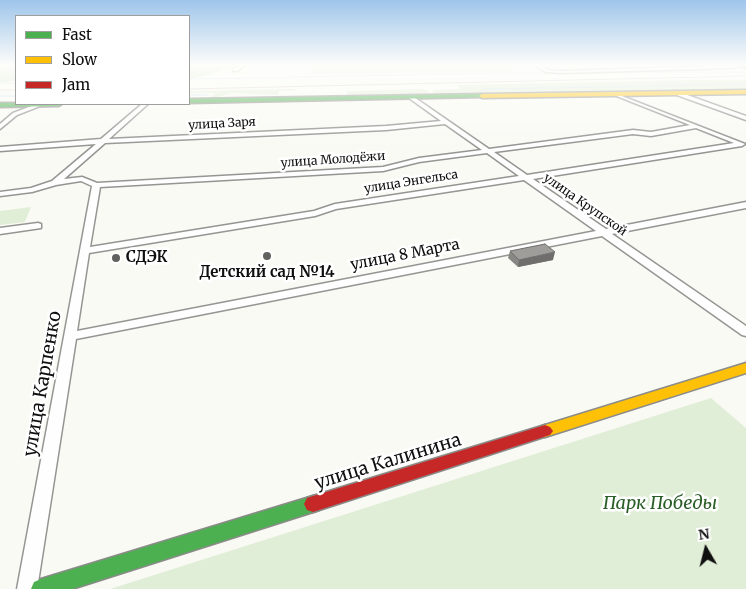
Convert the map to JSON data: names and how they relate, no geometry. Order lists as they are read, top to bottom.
{
  "streets": {
    "main road": ["улица Калинина"],
    "street": [
      "улица Заря",
      "улица Молодёжи",
      "улица Энгельса",
      "улица Крупской",
      "улица 8 Марта",
      "улица Карпенко"
    ]
  },
  "crossings": [
    ["улица Заря", "улица Крупской"],
    ["улица Молодёжи", "улица Крупской"],
    ["улица Молодёжи", "улица Карпенко"],
    ["улица Энгельса", "улица Крупской"],
    ["улица Энгельса", "улица Карпенко"],
    ["улица Крупской", "улица 8 Марта"],
    ["улица 8 Марта", "улица Карпенко"]
  ],
  "parks": ["Парк Победы"],
  "places": ["Детский сад №14", "СДЭК"],
  "legend": ["Fast", "Slow", "Jam"],
  "north": "top"
}
